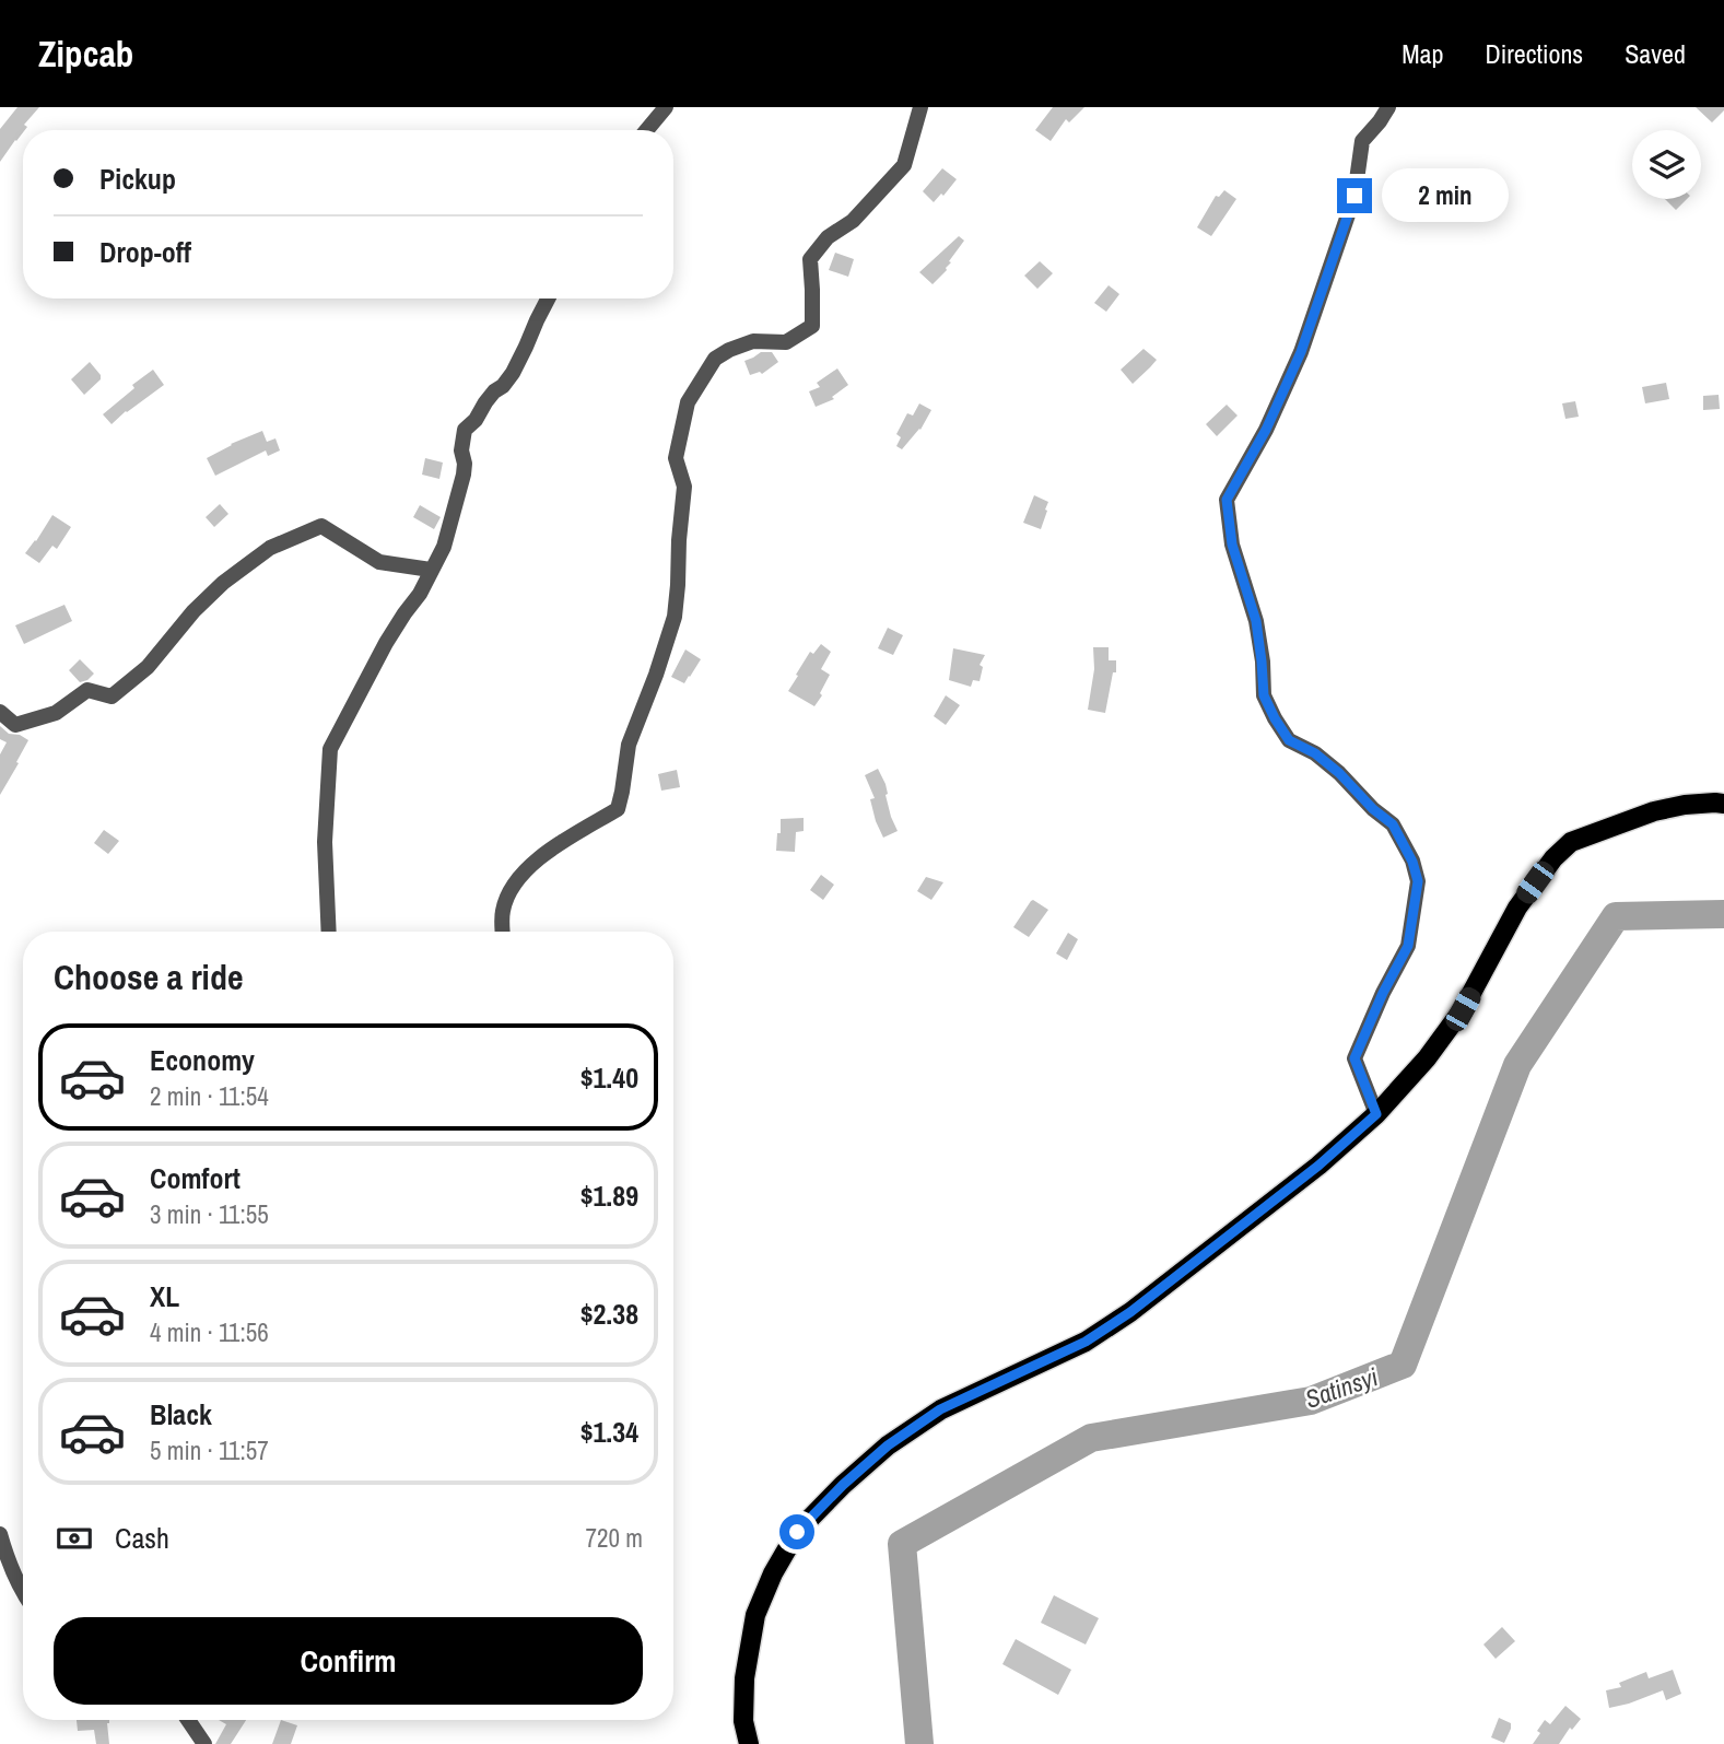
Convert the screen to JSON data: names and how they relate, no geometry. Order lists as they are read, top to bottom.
{
  "water": ["Satinsyi"],
  "page": {
    "header": "Zipcab",
    "nav": ["Map", "Directions", "Saved"],
    "banner": ["Pickup", "Drop-off"],
    "bubble": "2 min",
    "heading": "Choose a ride",
    "list": [
      {
        "name": "Economy",
        "note": "2 min · 11:54",
        "value": "$1.40"
      },
      {
        "name": "Comfort",
        "note": "3 min · 11:55",
        "value": "$1.89"
      },
      {
        "name": "XL",
        "note": "4 min · 11:56",
        "value": "$2.38"
      },
      {
        "name": "Black",
        "note": "5 min · 11:57",
        "value": "$1.34"
      }
    ],
    "pay": ["Cash", "720 m"],
    "buttons": "Confirm"
  }
}
